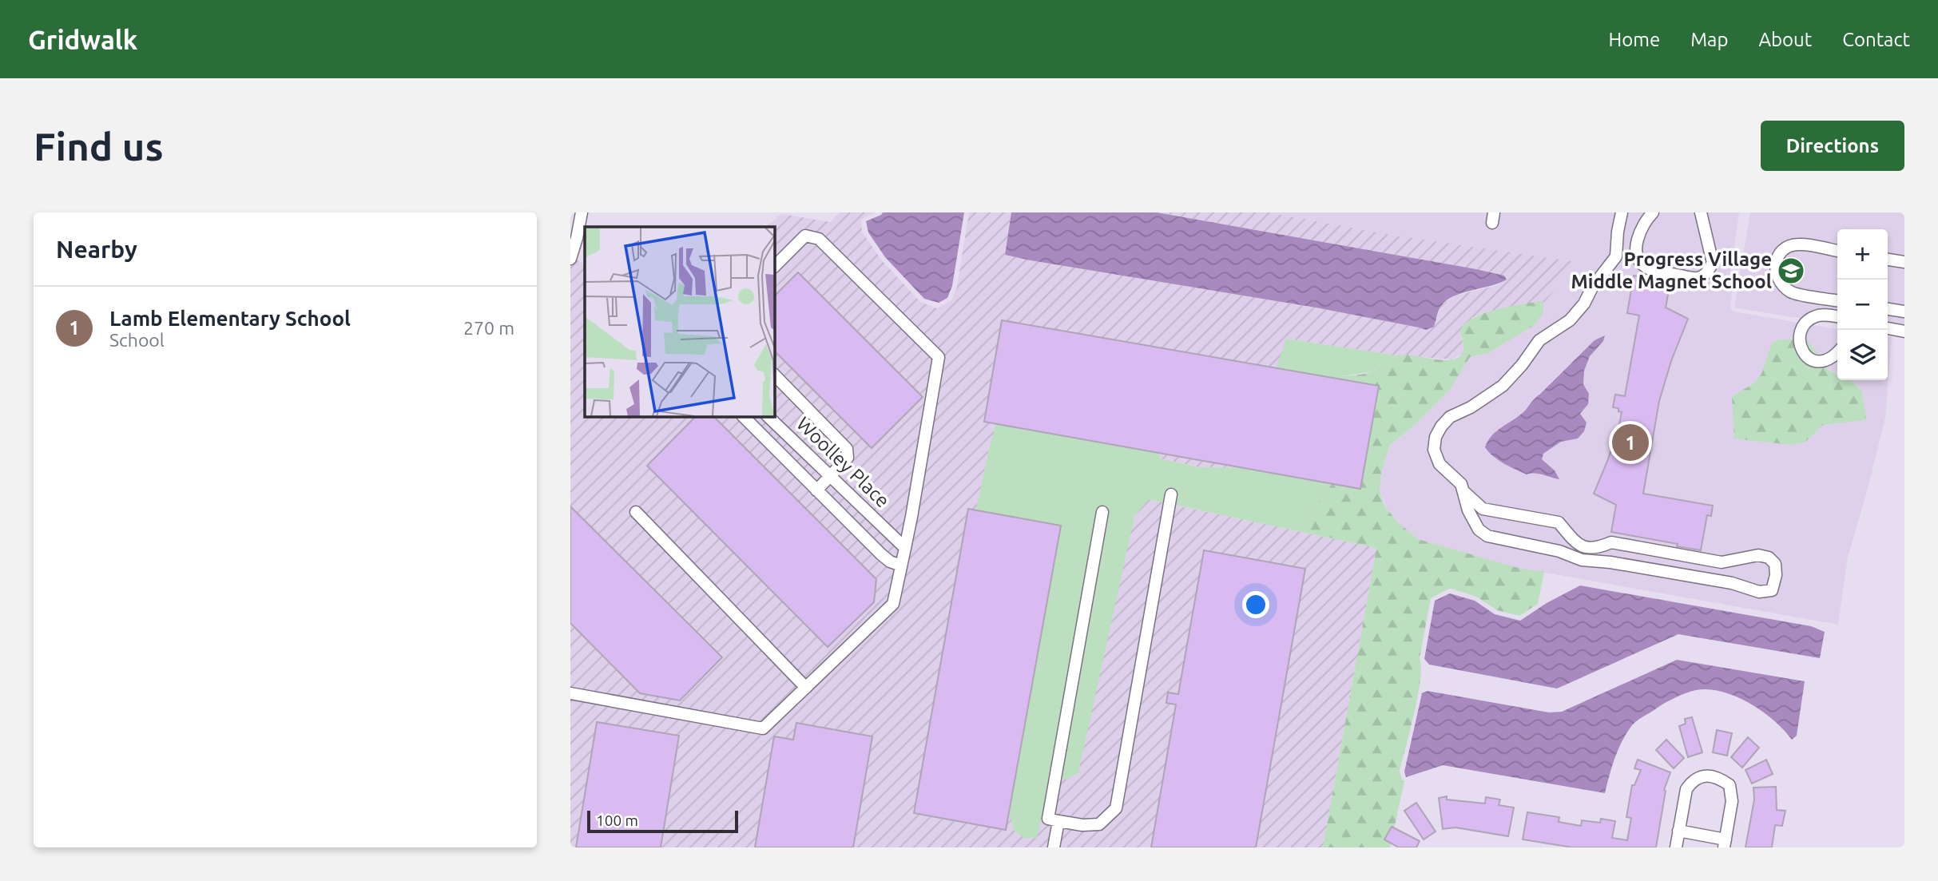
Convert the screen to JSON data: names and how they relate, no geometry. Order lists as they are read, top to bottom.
{
  "streets": {
    "street": ["Woolley Place"]
  },
  "places": {
    "school or university": ["Progress Village Middle Magnet School"]
  },
  "scale_bar": "100 m",
  "page": {
    "header": "Gridwalk",
    "nav": [
      "Home",
      "Map",
      "About",
      "Contact"
    ],
    "buttons": "Directions",
    "title": "Find us",
    "heading": "Nearby",
    "map_buttons": ["+", "−"],
    "list": [
      {
        "mark": "1",
        "name": "Lamb Elementary School",
        "note": "School",
        "value": "270 m"
      }
    ],
    "pins": "1",
    "scale": "100 m"
  }
}
